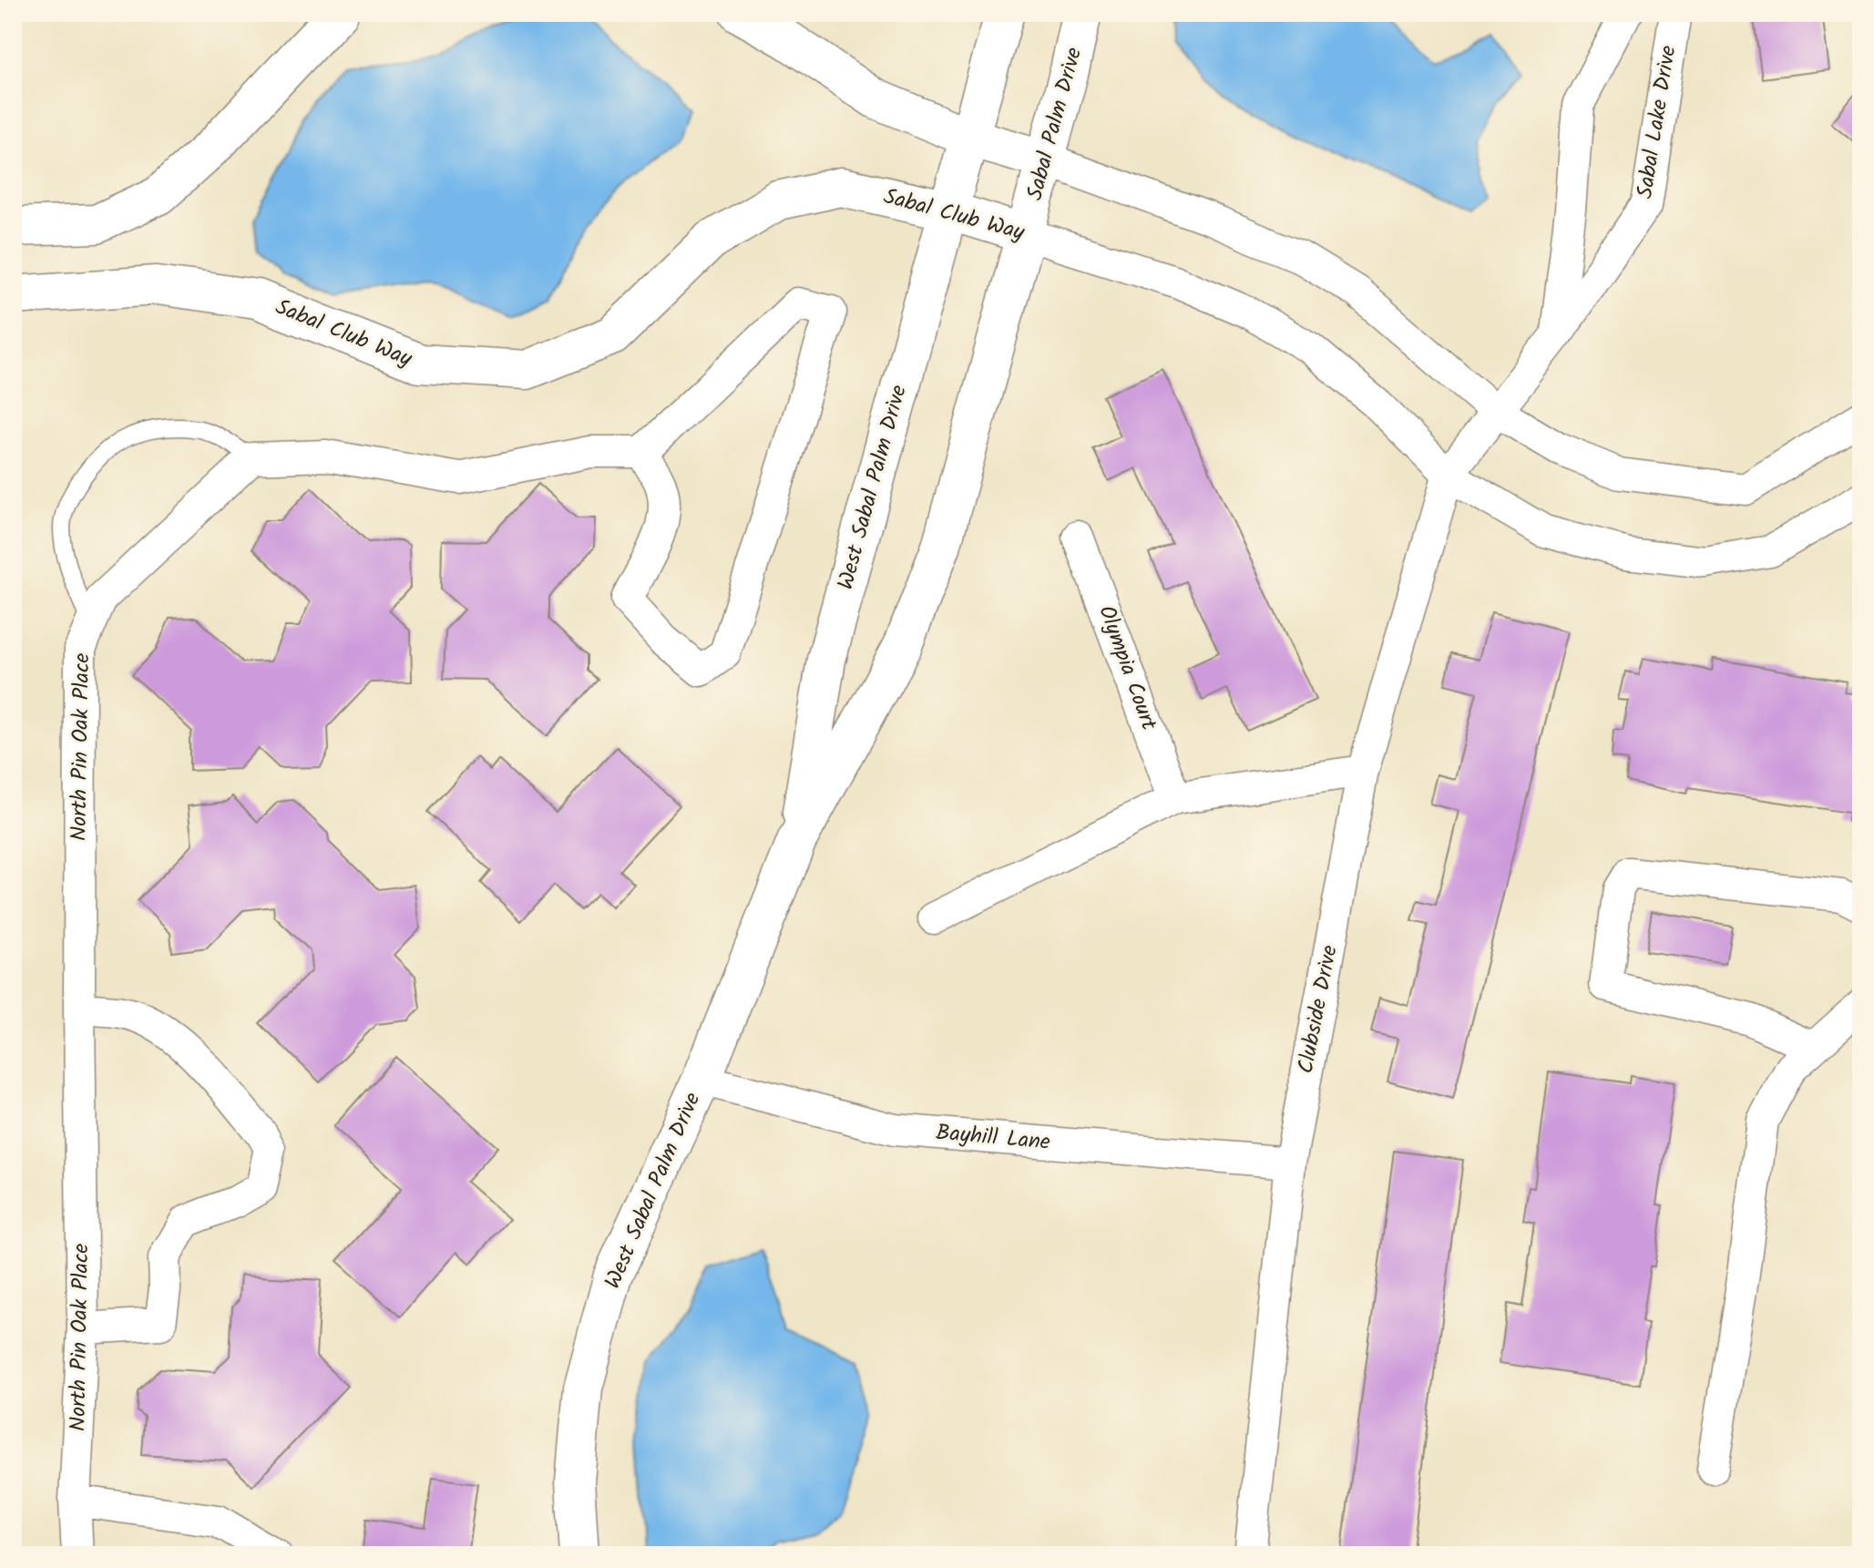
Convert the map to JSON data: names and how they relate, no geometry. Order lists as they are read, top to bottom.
{
  "streets": {
    "street": [
      "Sabal Lake Drive",
      "Sabal Palm Drive",
      "Sabal Club Way",
      "West Sabal Palm Drive",
      "Olympia Court",
      "North Pin Oak Place",
      "Clubside Drive",
      "Bayhill Lane"
    ]
  },
  "crossings": [
    ["Sabal Lake Drive", "Sabal Club Way"],
    ["Sabal Lake Drive", "Clubside Drive"],
    ["Sabal Palm Drive", "Sabal Club Way"],
    ["Sabal Palm Drive", "West Sabal Palm Drive"],
    ["Sabal Club Way", "West Sabal Palm Drive"],
    ["Sabal Club Way", "Clubside Drive"],
    ["West Sabal Palm Drive", "Bayhill Lane"],
    ["Clubside Drive", "Bayhill Lane"]
  ]
}
